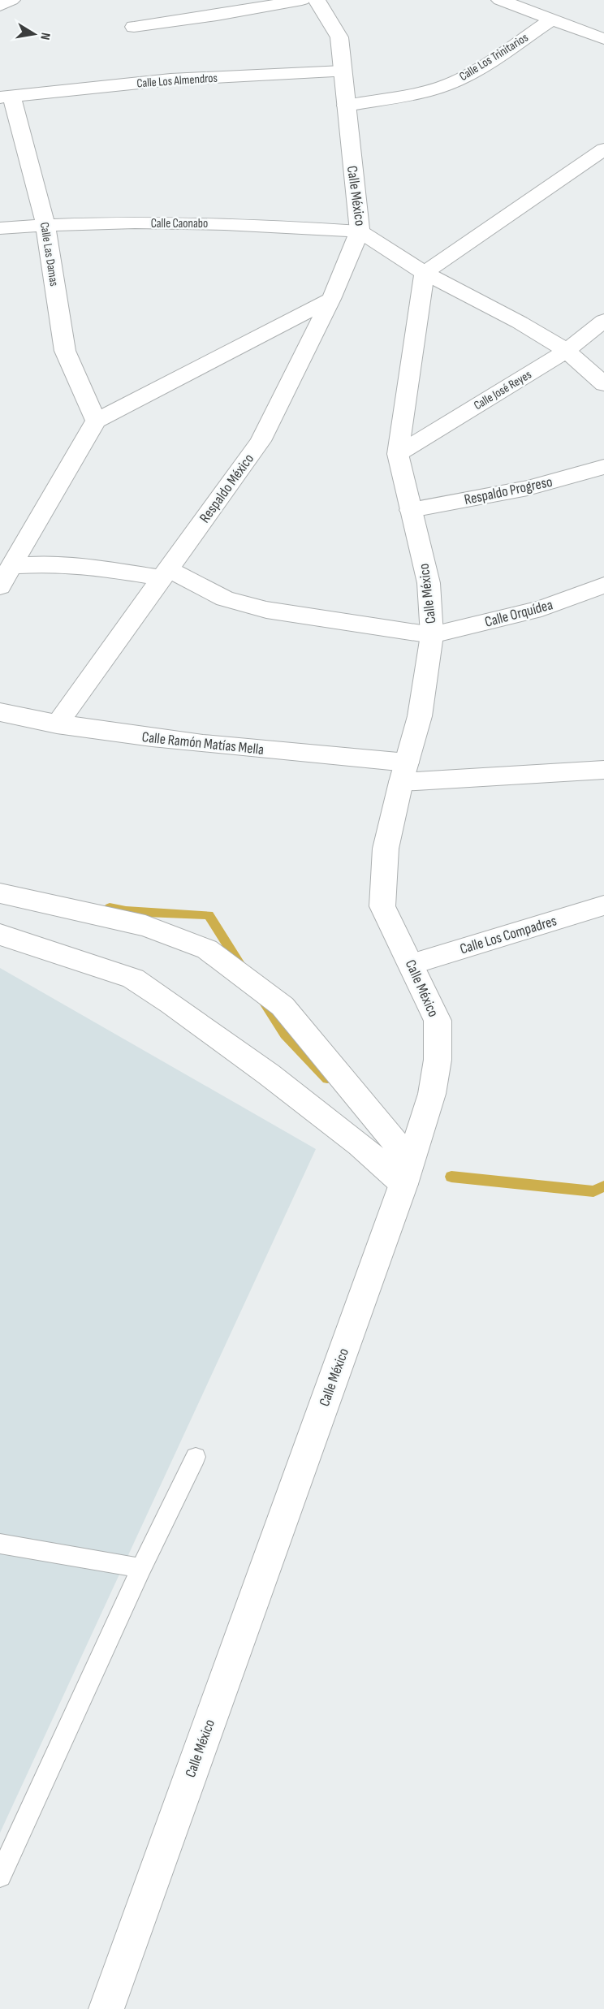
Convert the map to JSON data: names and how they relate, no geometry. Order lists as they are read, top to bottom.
{
  "streets": {
    "street": [
      "Calle Los Trinitarios",
      "Calle Los Almendros",
      "Calle México",
      "Calle Caonabo",
      "Calle Las Damas",
      "Calle José Reyes",
      "Respaldo México",
      "Respaldo Progreso",
      "Calle Orquídea",
      "Calle Ramón Matías Mella",
      "Calle Los Compadres"
    ]
  },
  "crossings": [
    ["Calle Los Trinitarios", "Calle México"],
    ["Calle Los Almendros", "Calle México"],
    ["Calle Los Almendros", "Calle Las Damas"],
    ["Calle México", "Calle Caonabo"],
    ["Calle México", "Calle José Reyes"],
    ["Calle México", "Respaldo México"],
    ["Calle México", "Respaldo Progreso"],
    ["Calle México", "Calle Orquídea"],
    ["Calle México", "Calle Ramón Matías Mella"],
    ["Calle México", "Calle Los Compadres"],
    ["Calle Caonabo", "Calle Las Damas"],
    ["Calle Caonabo", "Respaldo México"],
    ["Respaldo México", "Calle Ramón Matías Mella"]
  ],
  "north": "right"
}
